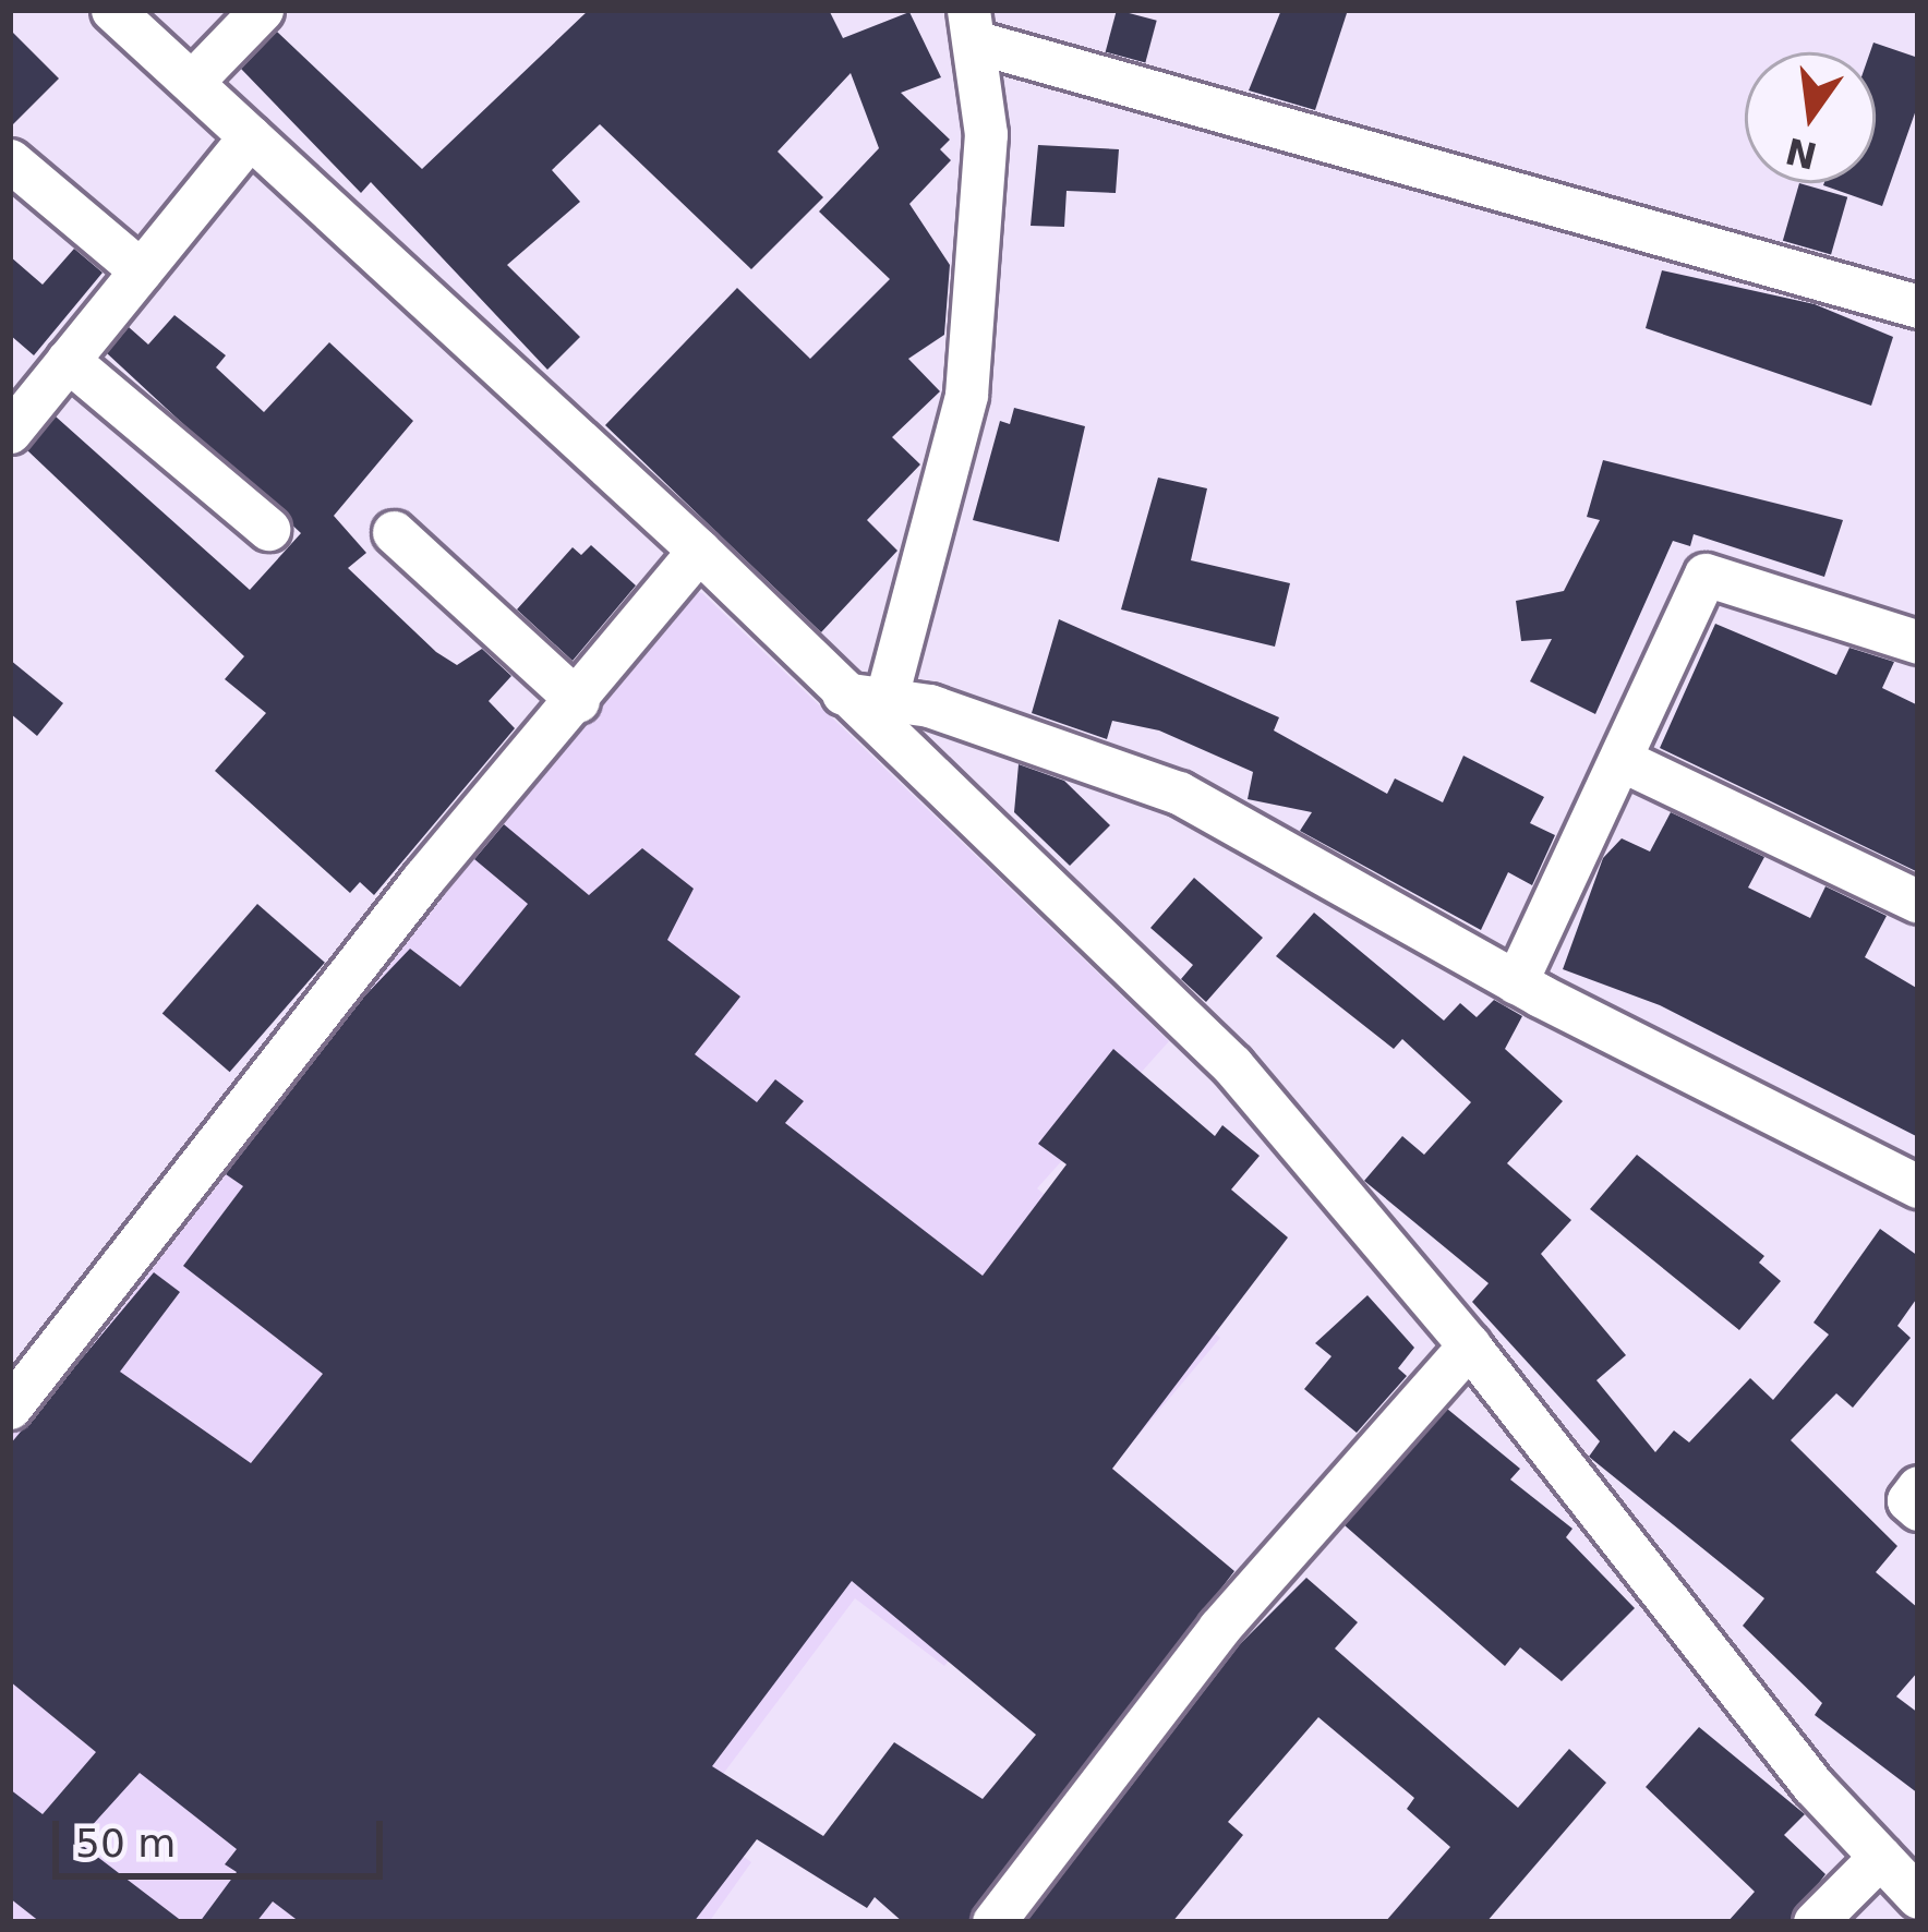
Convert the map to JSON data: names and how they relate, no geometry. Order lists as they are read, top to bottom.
{
  "scale_bar": "50 m",
  "north": "bottom"
}
